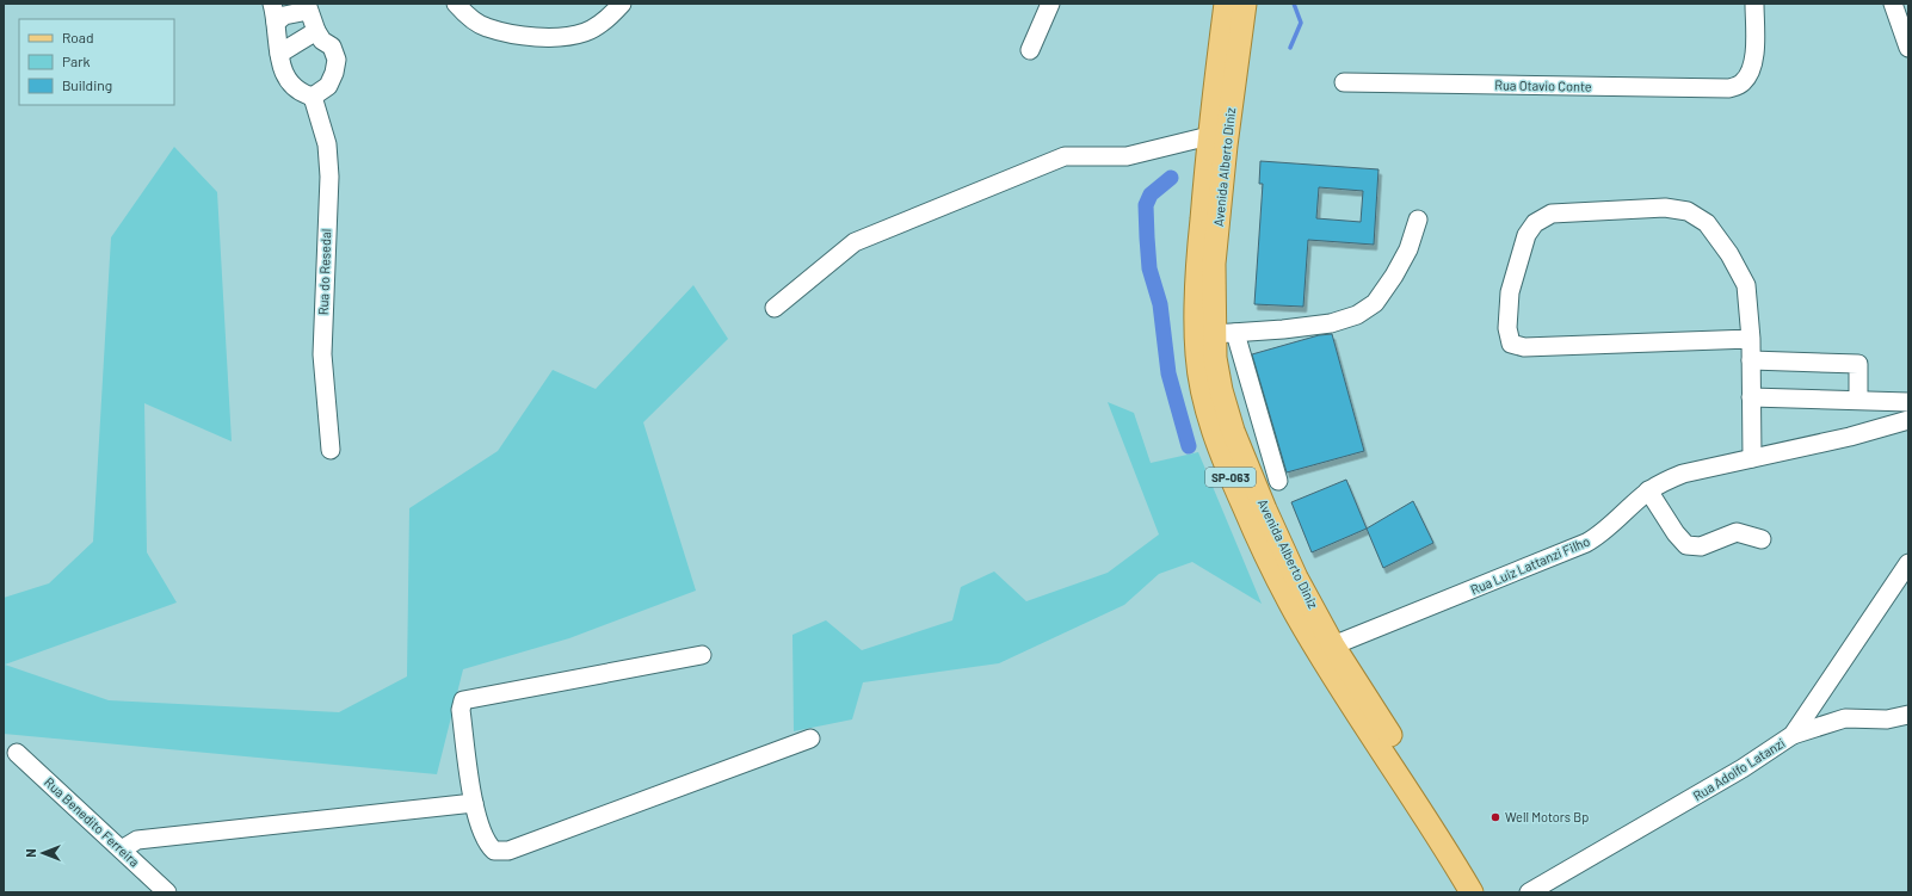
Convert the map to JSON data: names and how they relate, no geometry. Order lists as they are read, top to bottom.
{
  "streets": {
    "main road": ["Avenida Alberto Diniz", "SP-063"],
    "street": [
      "Rua Otavio Conte",
      "Rua do Resedal",
      "Rua Luiz Lattanzi Filho",
      "Rua Adolfo Latanzi",
      "Rua Benedito Ferreira"
    ]
  },
  "crossings": [
    ["Avenida Alberto Diniz", "Rua Luiz Lattanzi Filho"]
  ],
  "places": ["Well Motors Bp"],
  "legend": ["Road", "Park", "Building"],
  "north": "left"
}
